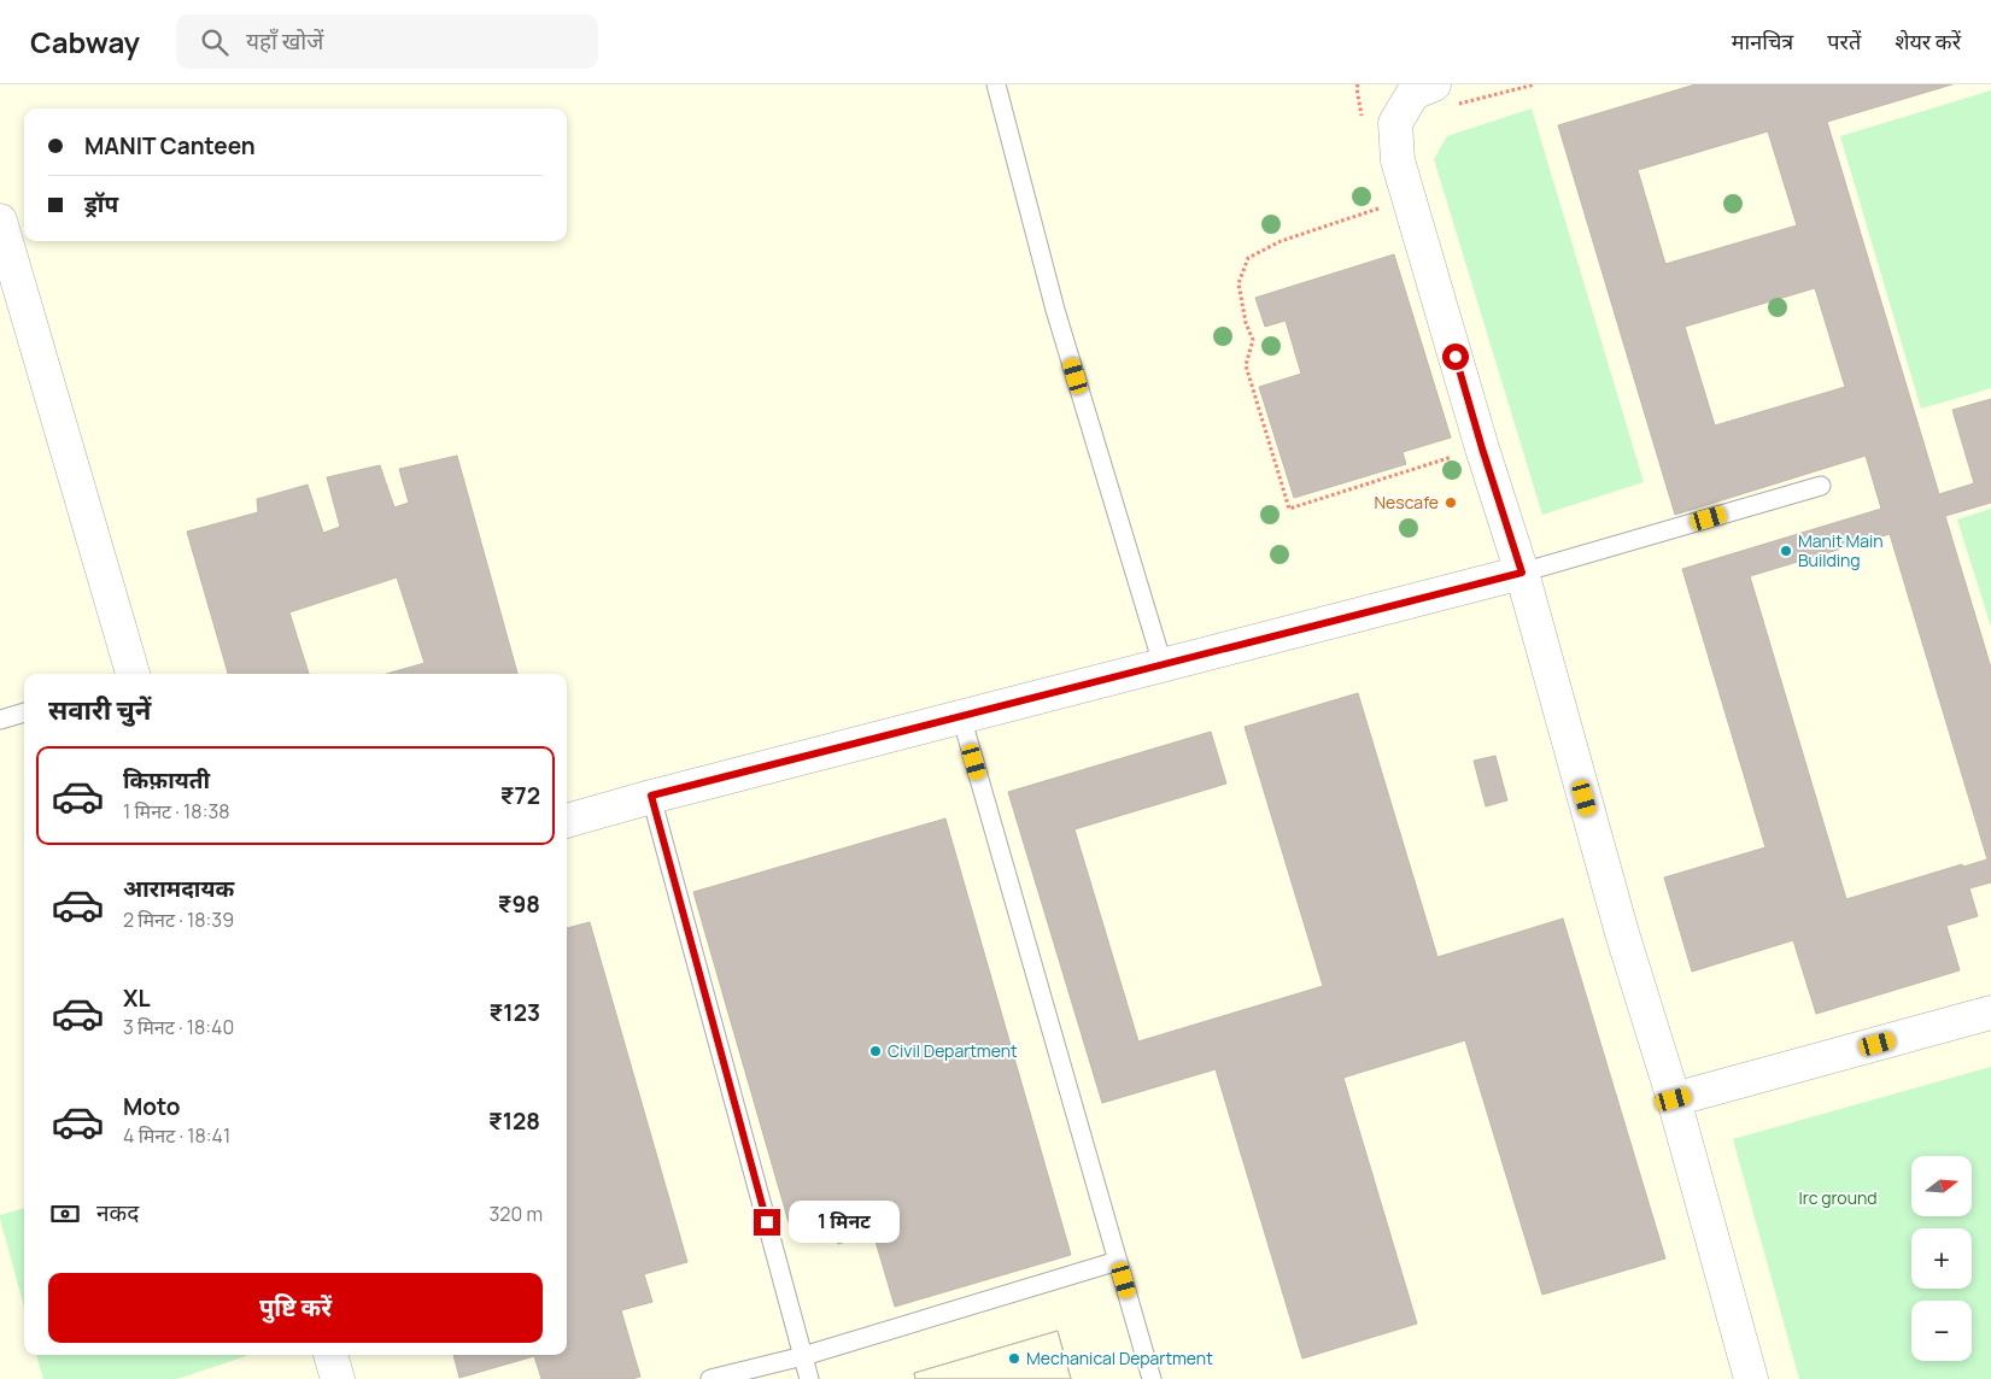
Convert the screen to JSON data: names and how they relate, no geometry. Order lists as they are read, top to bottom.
{
  "parks": ["lrc ground"],
  "places": [
    "Nescafe",
    "Manit Main Building",
    "Civil Department",
    "Mechanical Department"
  ],
  "north": "right",
  "page": {
    "header": "Cabway",
    "search": "यहाँ खोजें",
    "nav": ["मानचित्र", "परतें", "शेयर करें"],
    "banner": ["MANIT Canteen", "ड्रॉप"],
    "heading": "सवारी चुनें",
    "list": [
      {
        "name": "किफ़ायती",
        "note": "1 मिनट · 18:38",
        "value": "₹72"
      },
      {
        "name": "आरामदायक",
        "note": "2 मिनट · 18:39",
        "value": "₹98"
      },
      {
        "name": "XL",
        "note": "3 मिनट · 18:40",
        "value": "₹123"
      },
      {
        "name": "Moto",
        "note": "4 मिनट · 18:41",
        "value": "₹128"
      }
    ],
    "map_buttons": ["+", "−"],
    "pay": ["नकद", "320 m"],
    "bubble": "1 मिनट",
    "buttons": "पुष्टि करें"
  }
}
